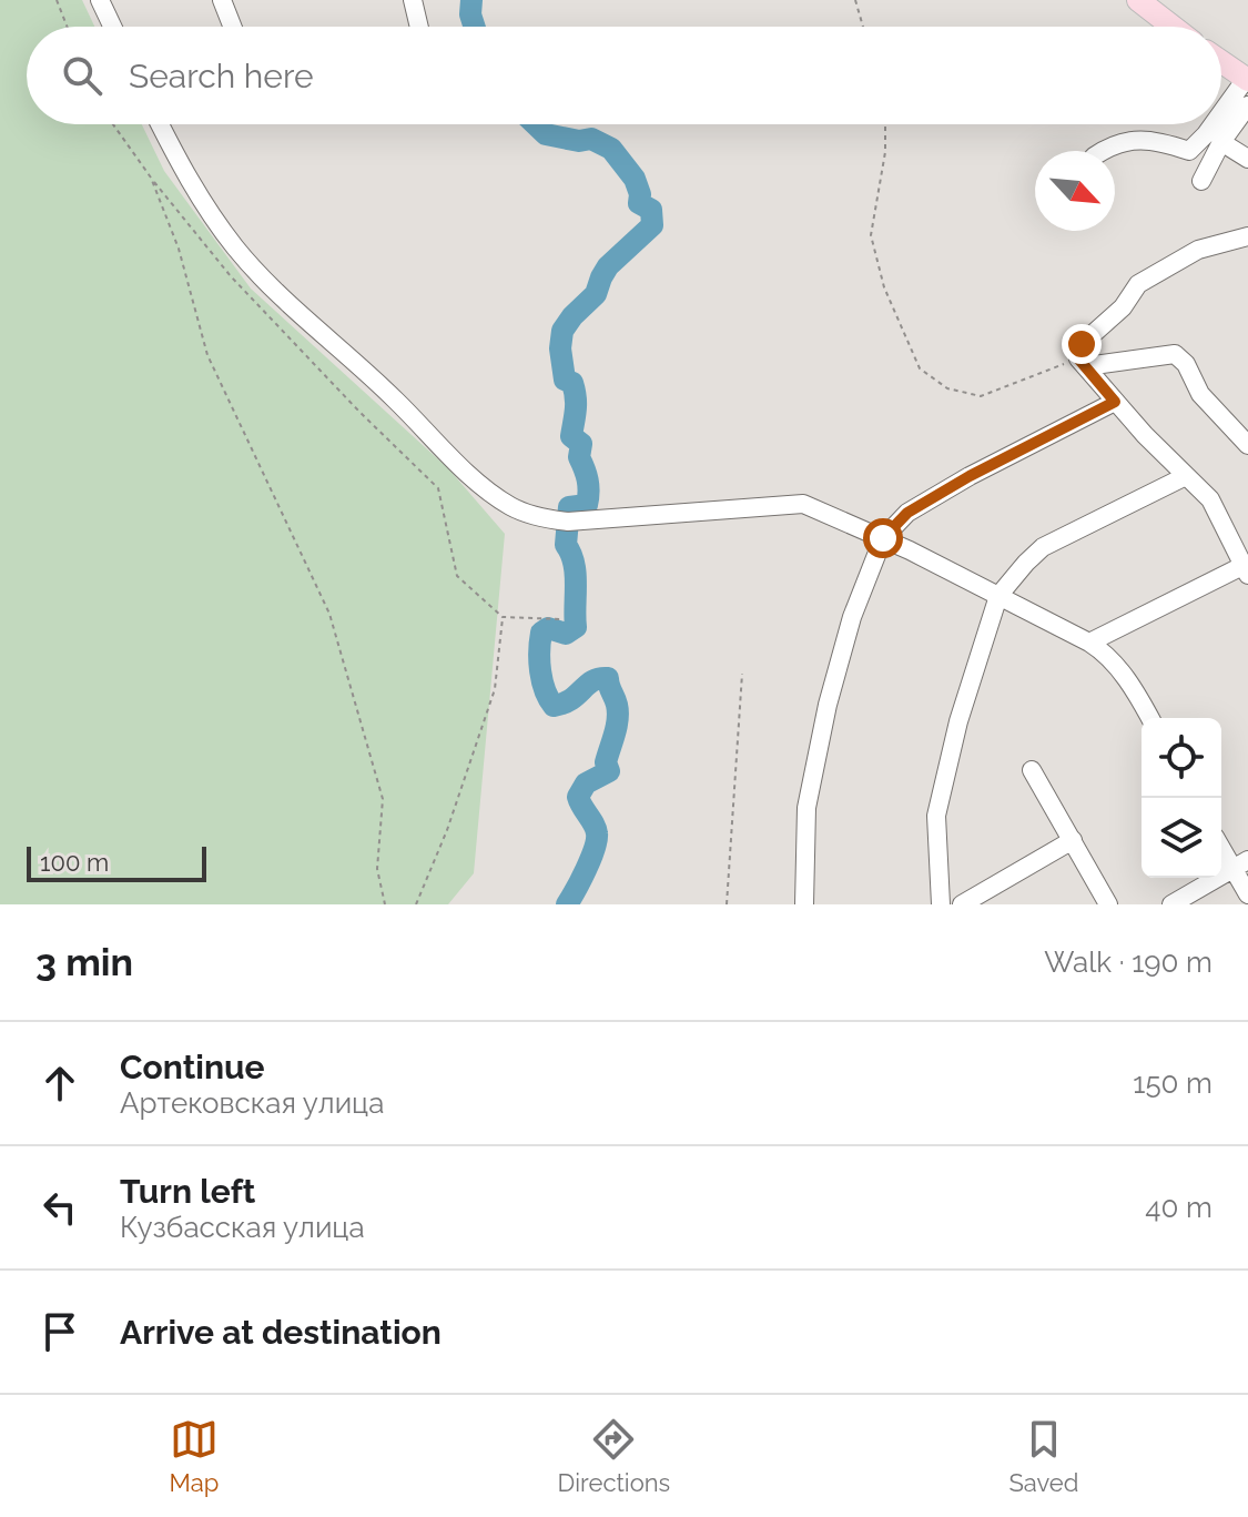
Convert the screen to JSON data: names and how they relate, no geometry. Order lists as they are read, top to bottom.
{
  "scale_bar": "100 m",
  "north": "bottom right",
  "page": {
    "search": "Search here",
    "scale": "100 m",
    "heading": ["3 min", "Walk · 190 m"],
    "list": [
      ["Continue", "Артековская улица", "150 m"],
      ["Turn left", "Кузбасская улица", "40 m"],
      "Arrive at destination"
    ],
    "nav": ["Map", "Directions", "Saved"]
  }
}
